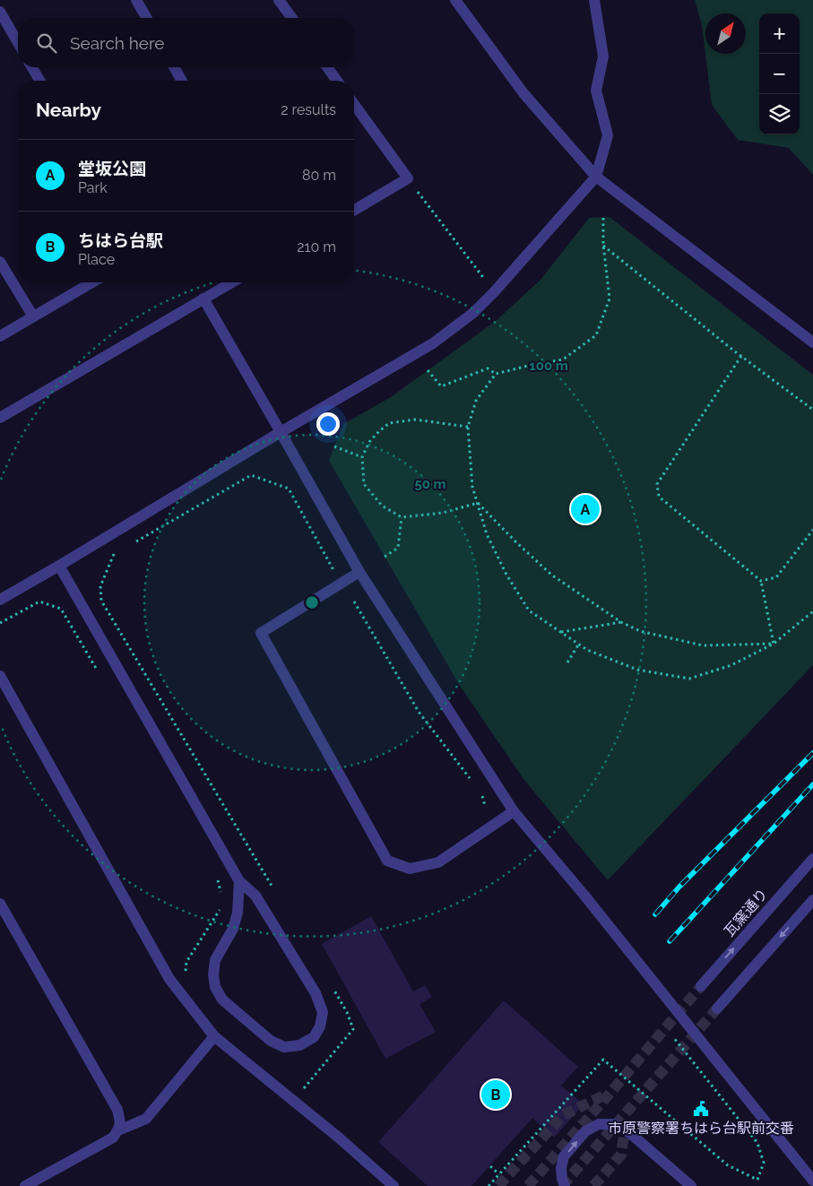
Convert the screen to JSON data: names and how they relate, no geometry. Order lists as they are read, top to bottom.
{
  "streets": {
    "street": ["瓦窯通り"]
  },
  "places": {
    "public building": ["市原警察署ちはら台駅前交番"]
  },
  "north": "top right",
  "page": {
    "map_buttons": ["+", "−"],
    "search": "Search here",
    "heading": ["Nearby", "2 results"],
    "list": [
      {
        "mark": "A",
        "name": "堂坂公園",
        "note": "Park",
        "value": "80 m"
      },
      {
        "mark": "B",
        "name": "ちはら台駅",
        "note": "Place",
        "value": "210 m"
      }
    ],
    "pins": ["A", "B"]
  },
  "rings": ["100 m", "50 m"]
}
